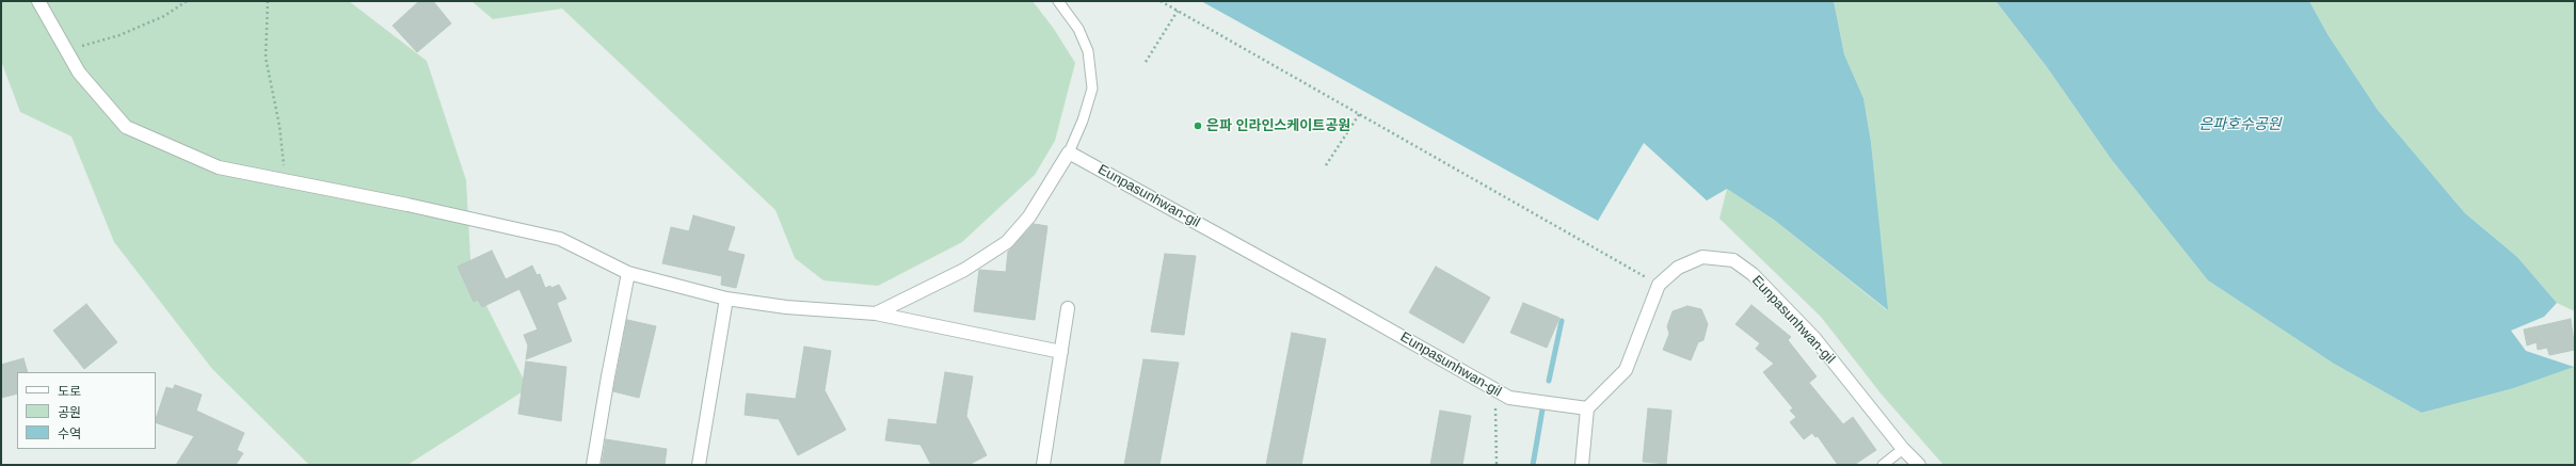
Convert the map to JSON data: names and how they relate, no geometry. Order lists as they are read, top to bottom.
{
  "streets": {
    "street": ["Eunpasunhwan-gil"]
  },
  "water": ["은파호수공원"],
  "places": ["은파 인라인스케이트공원"],
  "legend": ["도로", "공원", "수역"]
}
